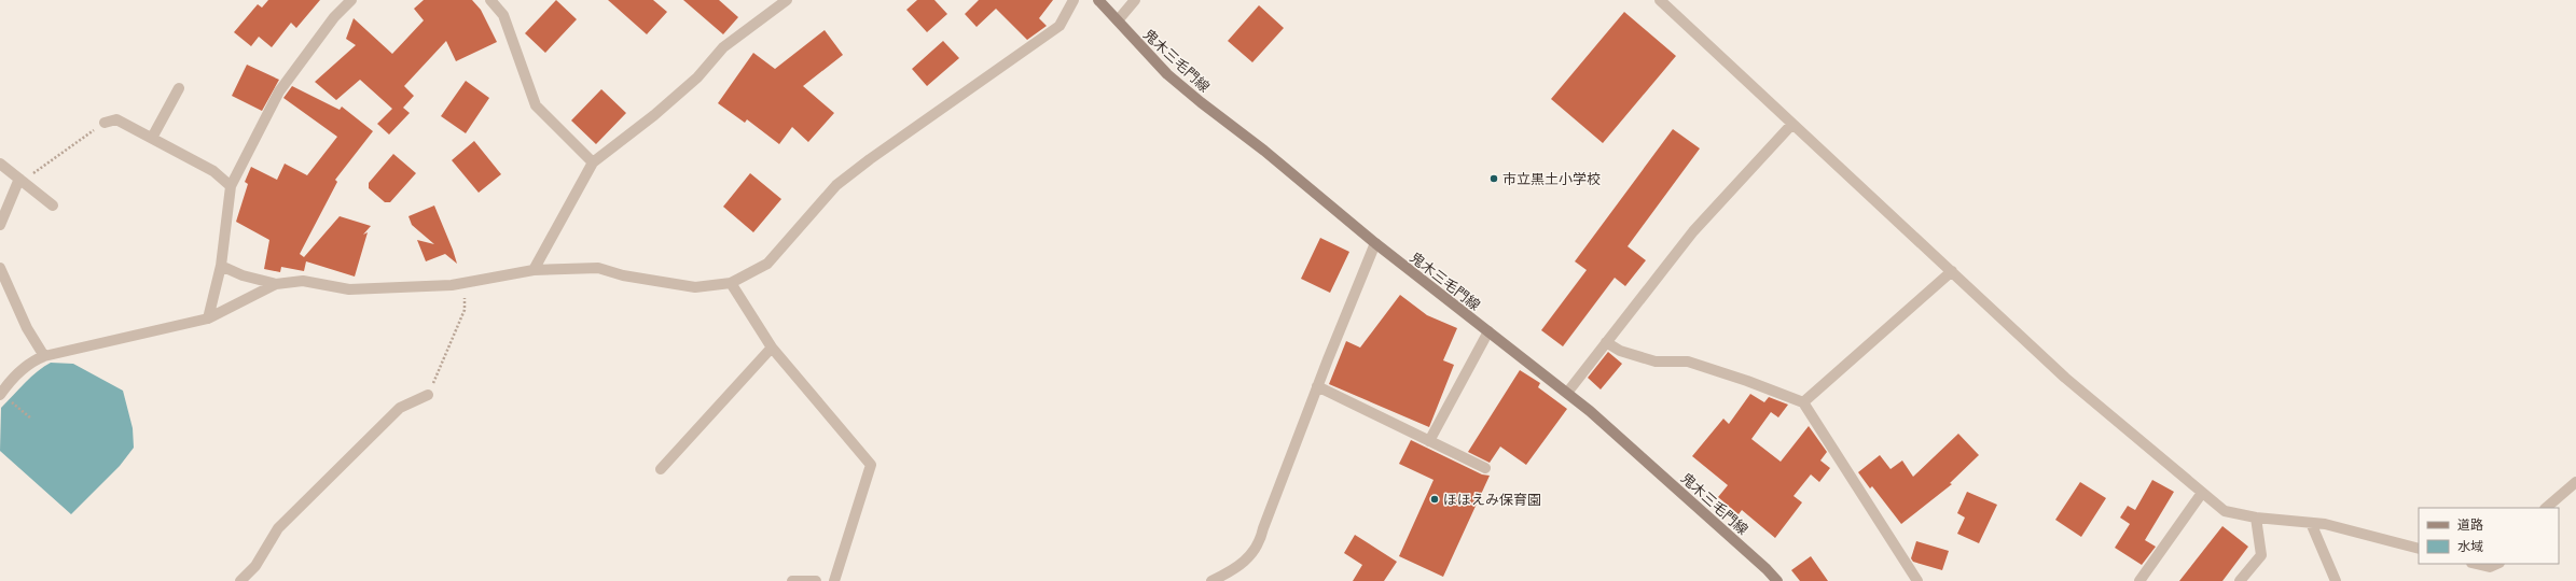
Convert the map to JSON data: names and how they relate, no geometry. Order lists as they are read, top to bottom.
{
  "streets": {
    "main road": ["鬼木三毛門線"]
  },
  "places": ["市立黒土小学校", "ほほえみ保育園"],
  "legend": ["道路", "水域"]
}
